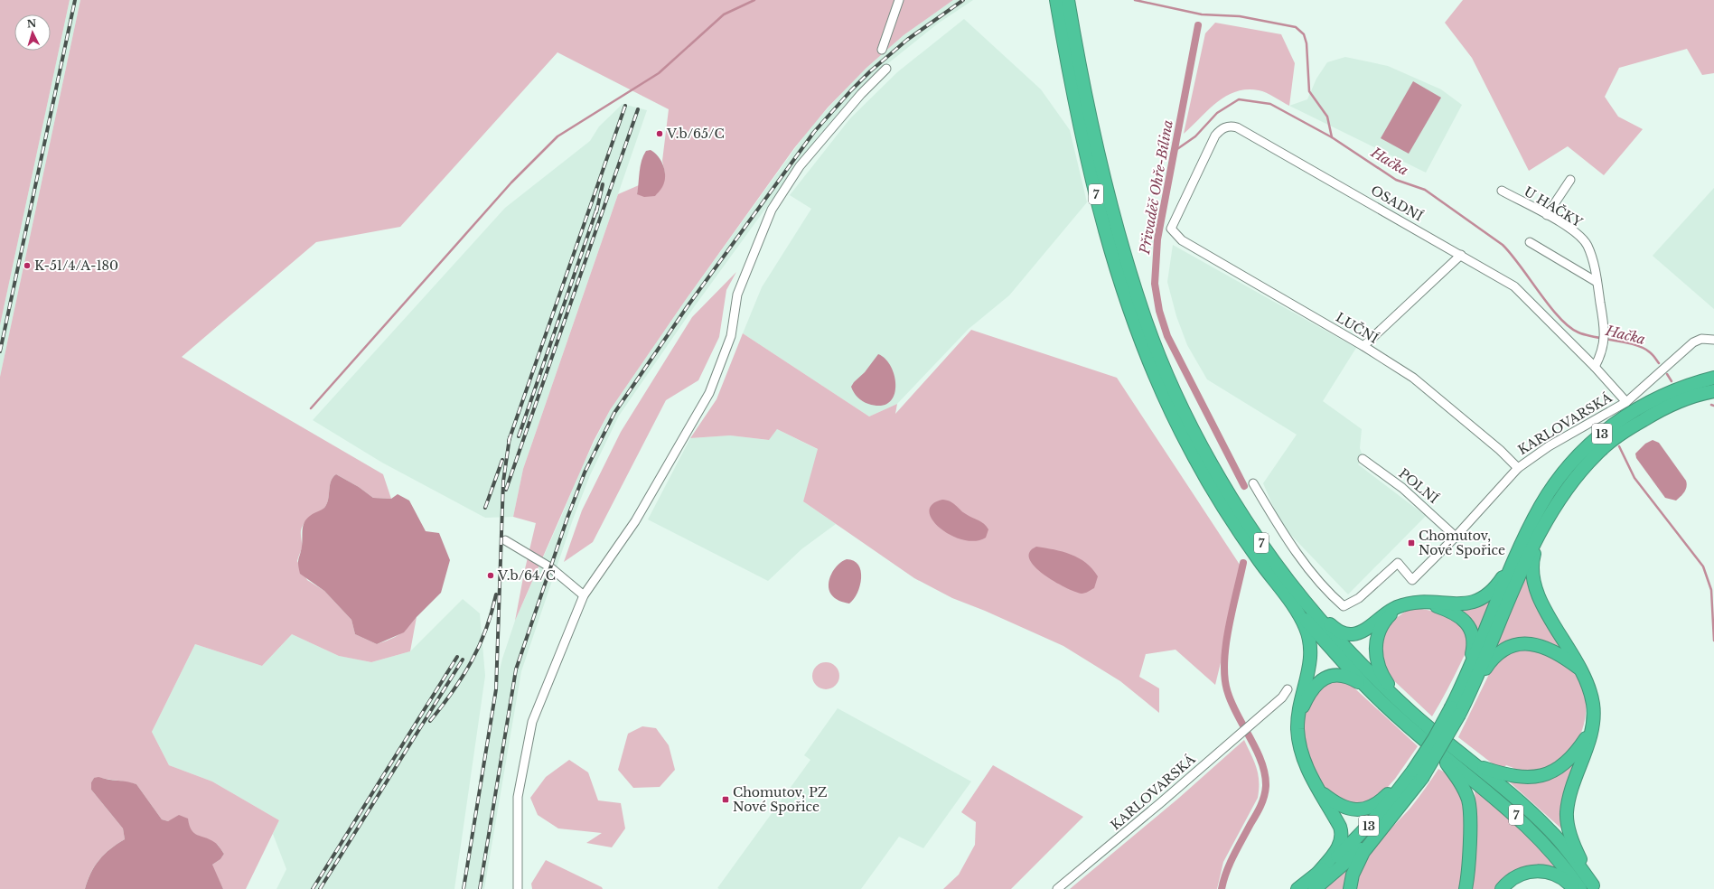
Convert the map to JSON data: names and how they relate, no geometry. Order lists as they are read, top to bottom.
{
  "streets": {
    "highway": ["7", "13"],
    "street": [
      "OSADNÍ",
      "U HAČKY",
      "LUČNÍ",
      "KARLOVARSKÁ",
      "POLNÍ"
    ]
  },
  "crossings": [
    ["OSADNÍ", "U HAČKY"],
    ["OSADNÍ", "LUČNÍ"],
    ["OSADNÍ", "KARLOVARSKÁ"],
    ["LUČNÍ", "KARLOVARSKÁ"],
    ["KARLOVARSKÁ", "POLNÍ"]
  ],
  "water": ["Hačka", "Přivaděč Ohře-Bílina"],
  "places": {
    "other": ["V.b/65/C", "K-51/4/A-180", "V.b/64/C"],
    "transit": ["Chomutov, Nové Spořice", "Chomutov, PZ Nové Spořice"]
  },
  "north": "top"
}
